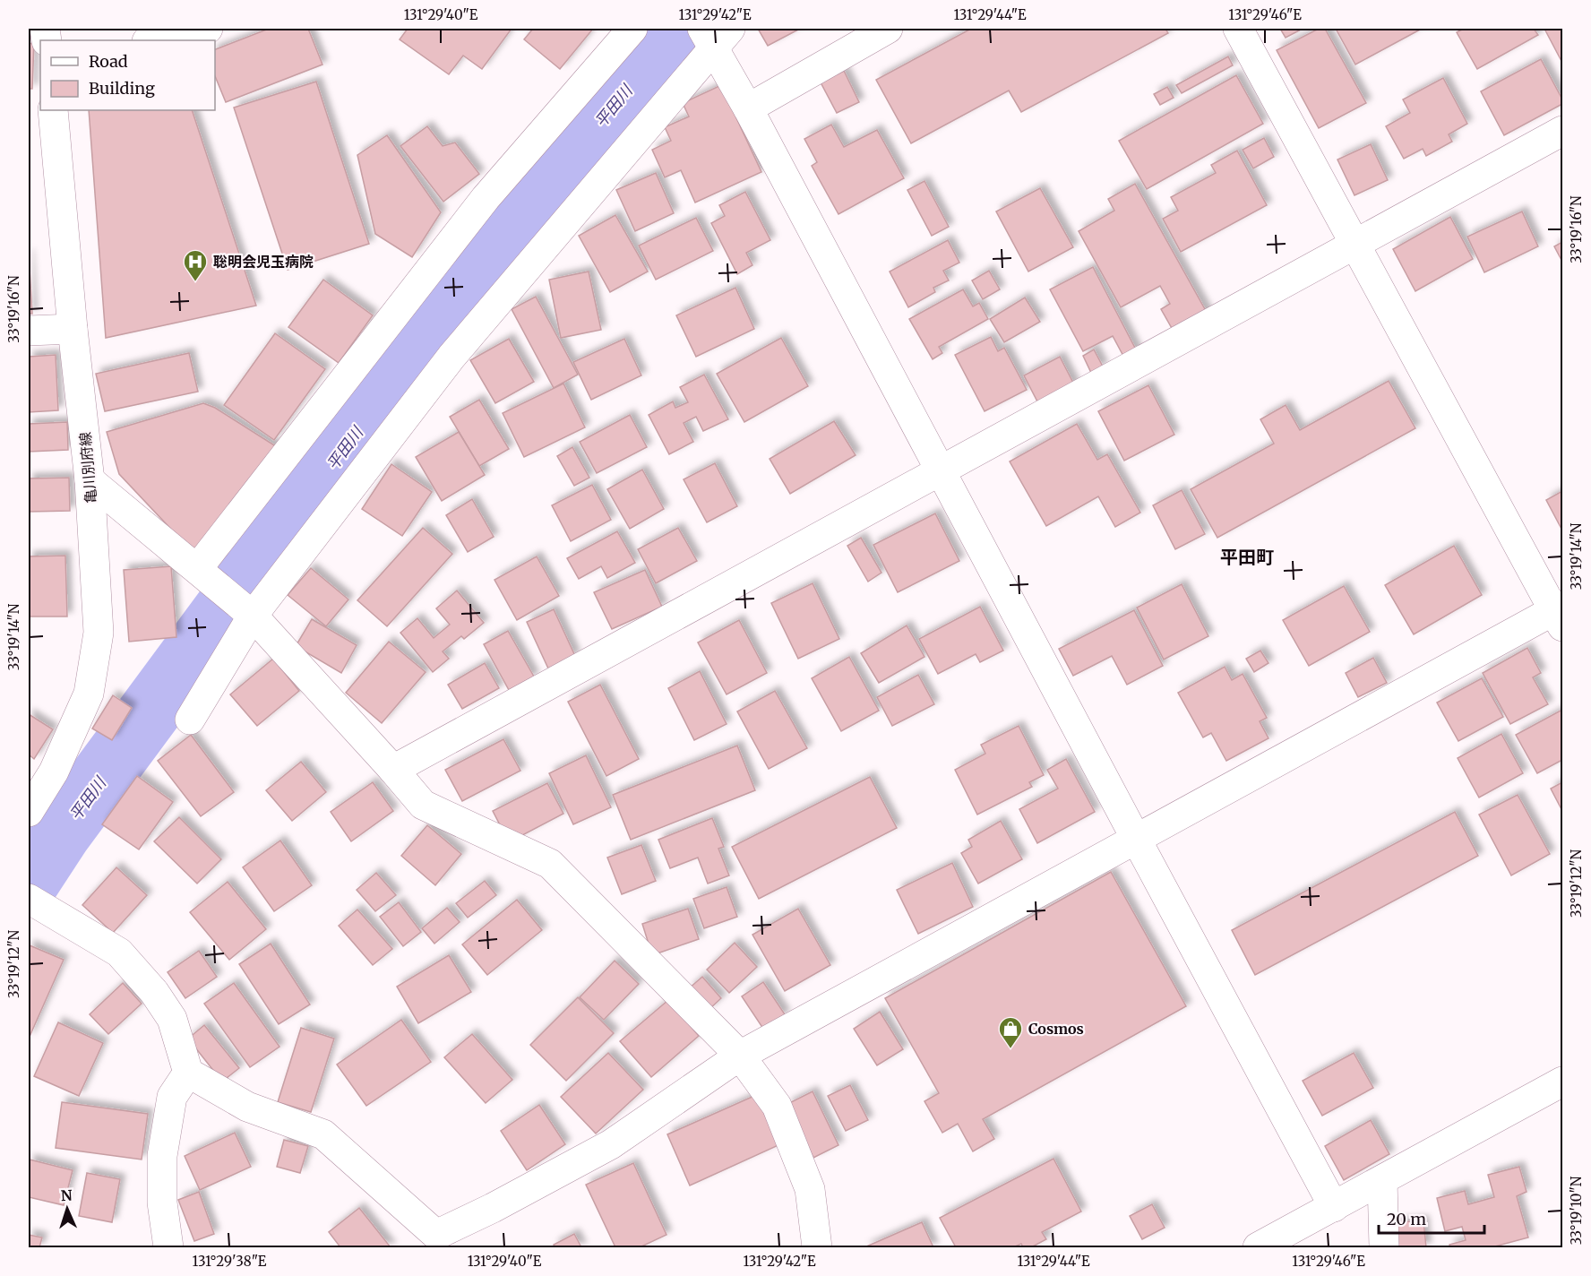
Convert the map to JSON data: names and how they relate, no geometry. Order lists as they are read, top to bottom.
{
  "streets": {
    "street": ["亀川別府線"]
  },
  "districts": ["平田町"],
  "water": ["平田川"],
  "places": {
    "hospital": ["聡明会児玉病院"],
    "shop": ["Cosmos"]
  },
  "legend": ["Road", "Building"],
  "scale_bar": "20 m",
  "north": "top",
  "coordinates": [
    "131°29'40\"E",
    "131°29'42\"E",
    "131°29'44\"E",
    "131°29'46\"E",
    "33°19'16\"N",
    "33°19'14\"N",
    "33°19'12\"N",
    "33°19'10\"N",
    "131°29'38\"E"
  ]
}
